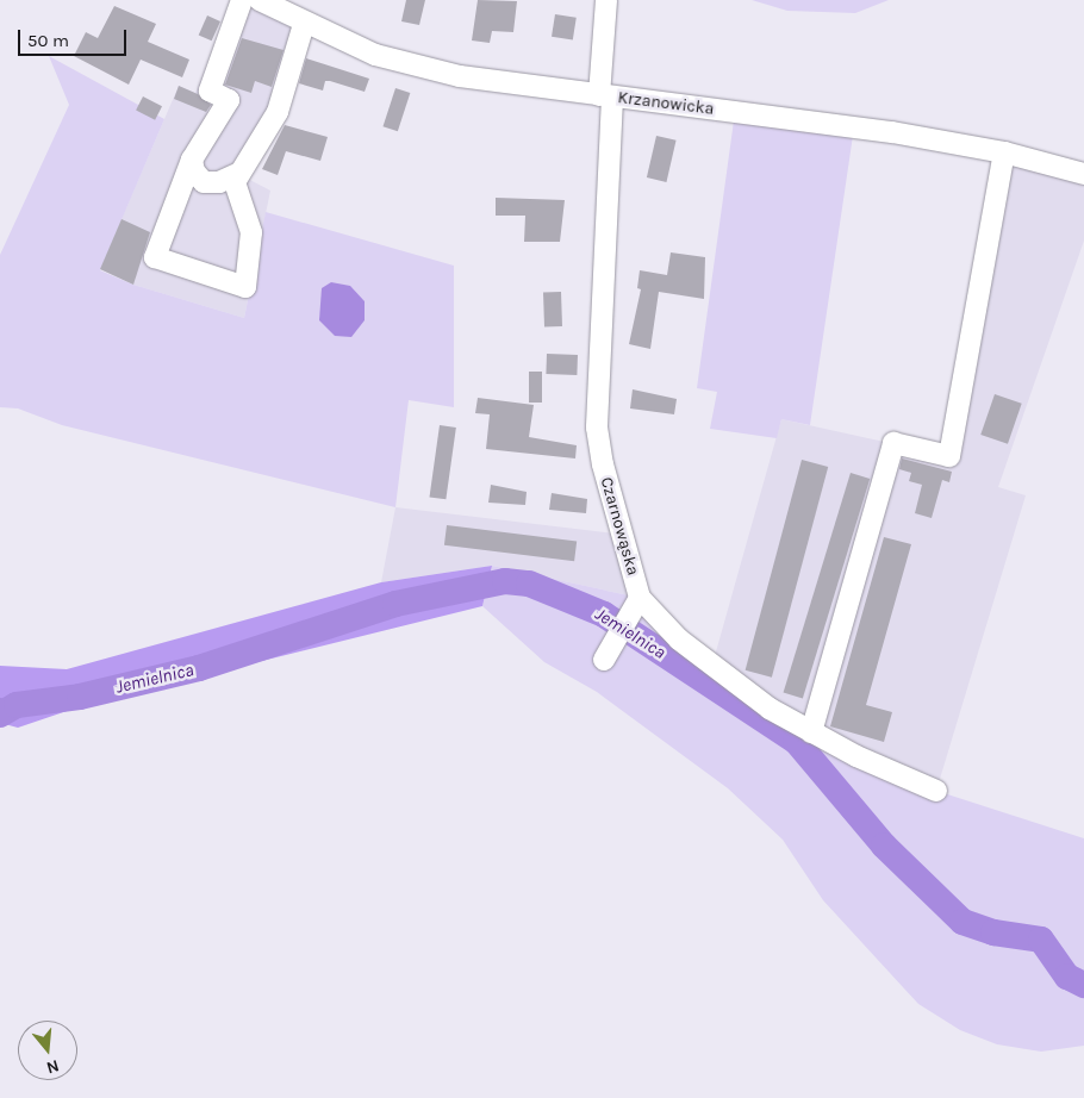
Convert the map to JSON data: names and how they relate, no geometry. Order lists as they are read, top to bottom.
{
  "streets": {
    "street": ["Krzanowicka", "Czarnowąska"]
  },
  "crossings": [
    ["Krzanowicka", "Czarnowąska"]
  ],
  "water": ["Jemielnica"],
  "scale_bar": "50 m",
  "north": "bottom"
}
